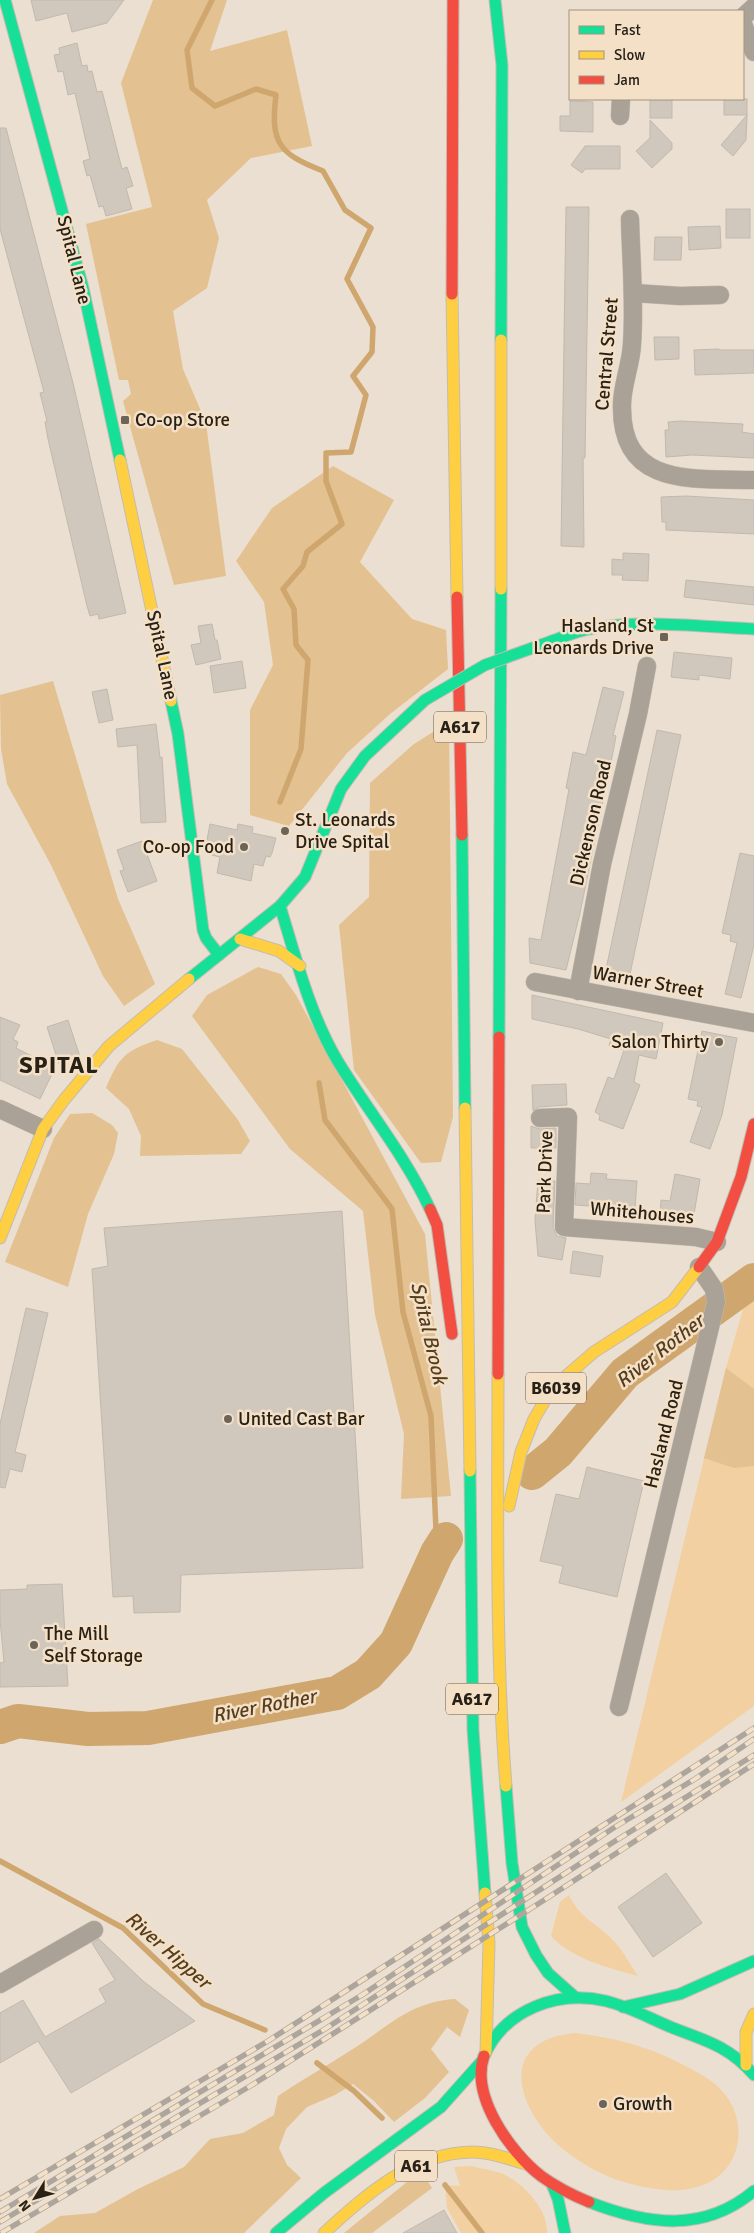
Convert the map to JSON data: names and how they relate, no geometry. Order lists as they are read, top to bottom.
{
  "streets": {
    "main road": [
      "Spital Lane",
      "A617",
      "B6039",
      "A61"
    ],
    "street": [
      "Central Street",
      "Dickenson Road",
      "Warner Street",
      "Park Drive",
      "Whitehouses",
      "Hasland Road"
    ]
  },
  "crossings": [
    ["A617", "B6039"],
    ["A617", "A61"],
    ["Dickenson Road", "Warner Street"],
    ["Park Drive", "Whitehouses"],
    ["Whitehouses", "B6039"],
    ["B6039", "Hasland Road"]
  ],
  "districts": ["SPITAL"],
  "water": ["Spital Brook", "River Rother", "River Hipper"],
  "places": {
    "transit": ["Co-op Store", "Hasland, St Leonards Drive"],
    "other": [
      "St. Leonards Drive Spital",
      "Co-op Food",
      "Salon Thirty",
      "United Cast Bar",
      "The Mill Self Storage",
      "Growth"
    ]
  },
  "legend": ["Fast", "Slow", "Jam"],
  "north": "bottom left"
}
